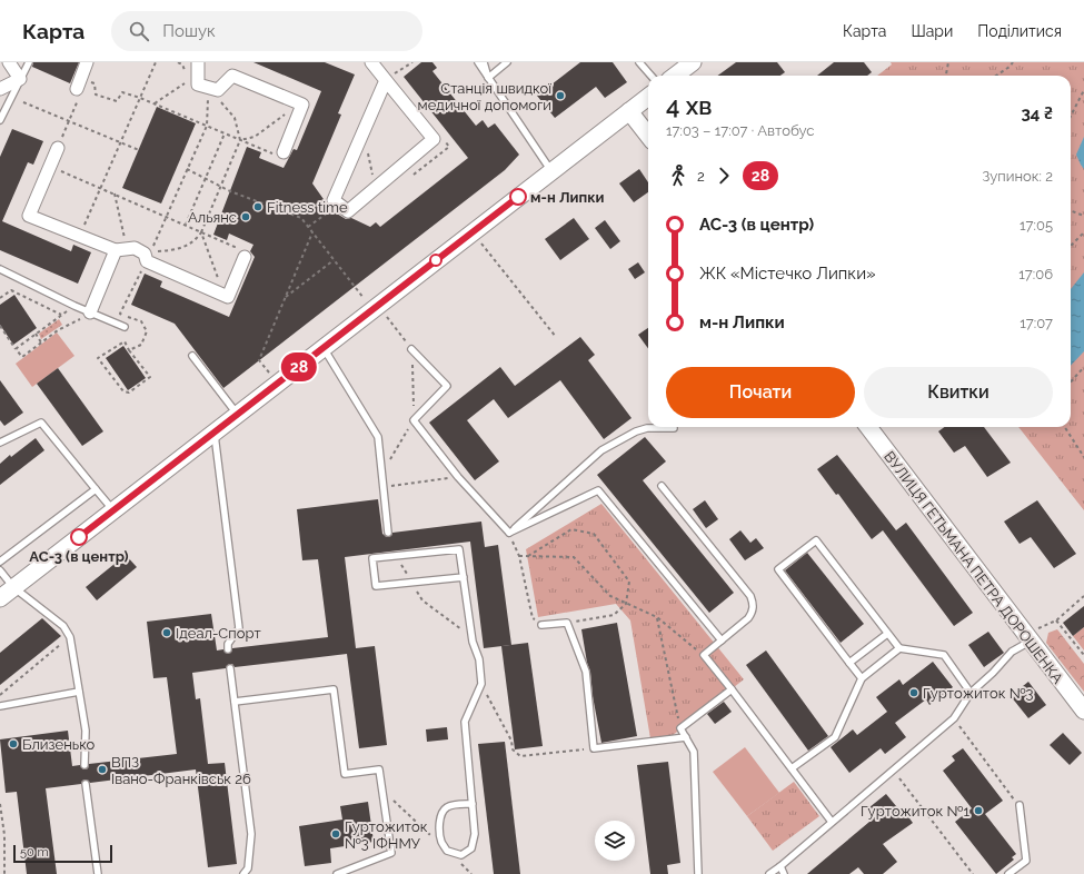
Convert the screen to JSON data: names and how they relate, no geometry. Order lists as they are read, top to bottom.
{
  "streets": {
    "main road": ["ВУЛИЦЯ ГЕТЬМАНА ПЕТРА ДОРОШЕНКА"]
  },
  "places": [
    "Станція швидкої медичної допомоги",
    "м-н Липки",
    "Fitness time",
    "Альянс",
    "АС-3 (в центр)",
    "Ідеал-Спорт",
    "Гуртожиток №3",
    "Близенько",
    "ВПЗ Івано-Франківськ 26",
    "Гуртожиток №1",
    "Гуртожиток №3 ІФНМУ"
  ],
  "lines": ["bus line 28"],
  "scale_bar": "50 m",
  "page": {
    "header": "Карта",
    "search": "Пошук",
    "nav": ["Карта", "Шари", "Поділитися"],
    "on_map": "28",
    "heading": ["4 хв", "17:03 – 17:07 · Автобус", "34 ₴"],
    "legs": ["2", "28", "Зупинок: 2"],
    "list": [
      {
        "name": "АС-3 (в центр)",
        "value": "17:05"
      },
      {
        "name": "ЖК «Містечко Липки»",
        "value": "17:06"
      },
      {
        "name": "м-н Липки",
        "value": "17:07"
      }
    ],
    "buttons": ["Почати", "Квитки"],
    "scale": "50 m"
  }
}
